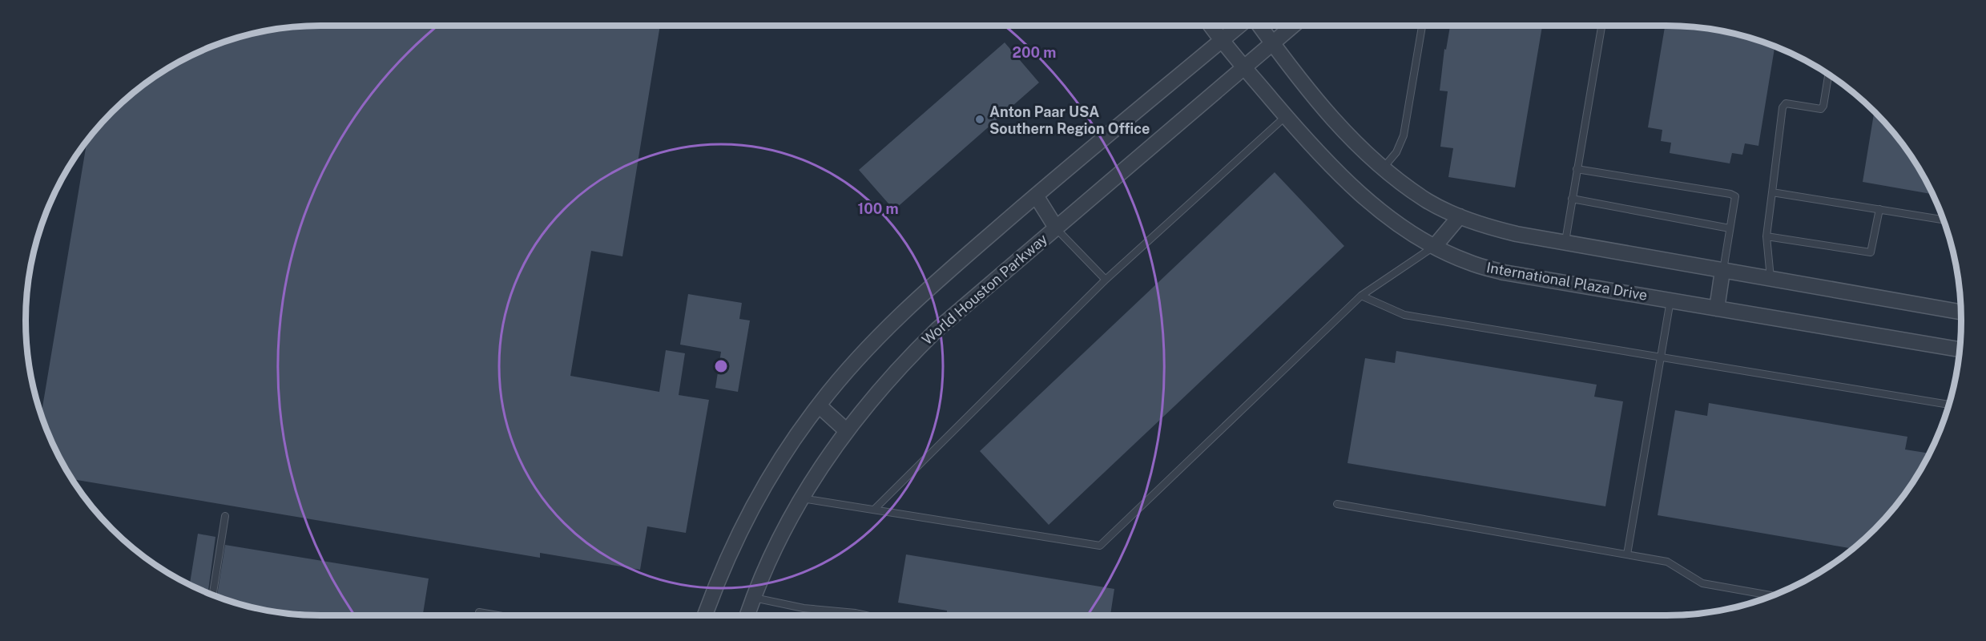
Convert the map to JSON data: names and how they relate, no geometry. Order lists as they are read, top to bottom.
{
  "streets": {
    "street": ["International Plaza Drive", "World Houston Parkway"]
  },
  "crossings": [
    ["International Plaza Drive", "World Houston Parkway"]
  ],
  "places": ["Anton Paar USA Southern Region Office"],
  "rings": ["200 m", "100 m"]
}
